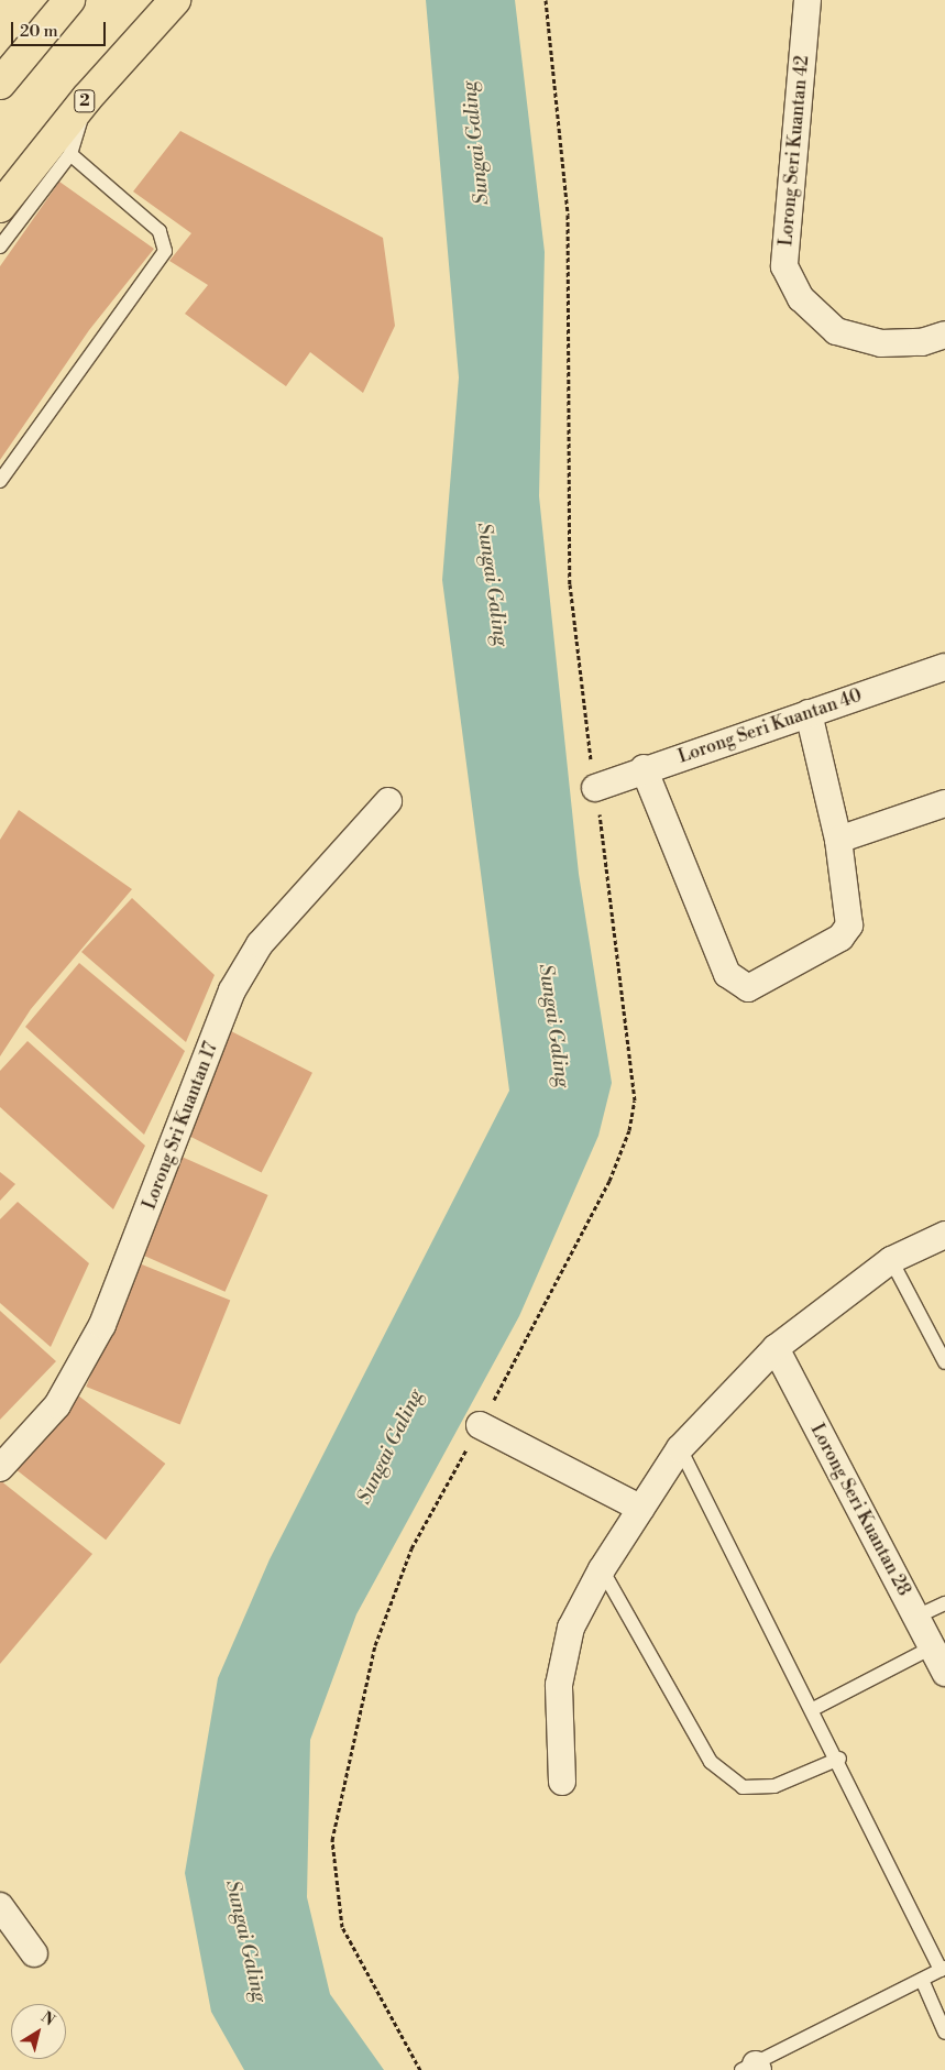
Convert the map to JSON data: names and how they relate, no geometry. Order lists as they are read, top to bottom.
{
  "streets": {
    "highway": ["2"],
    "street": [
      "Lorong Seri Kuantan 42",
      "Lorong Seri Kuantan 40",
      "Lorong Sri Kuantan 17",
      "Lorong Seri Kuantan 28"
    ]
  },
  "water": ["Sungai Galing"],
  "scale_bar": "20 m",
  "north": "top right"
}
